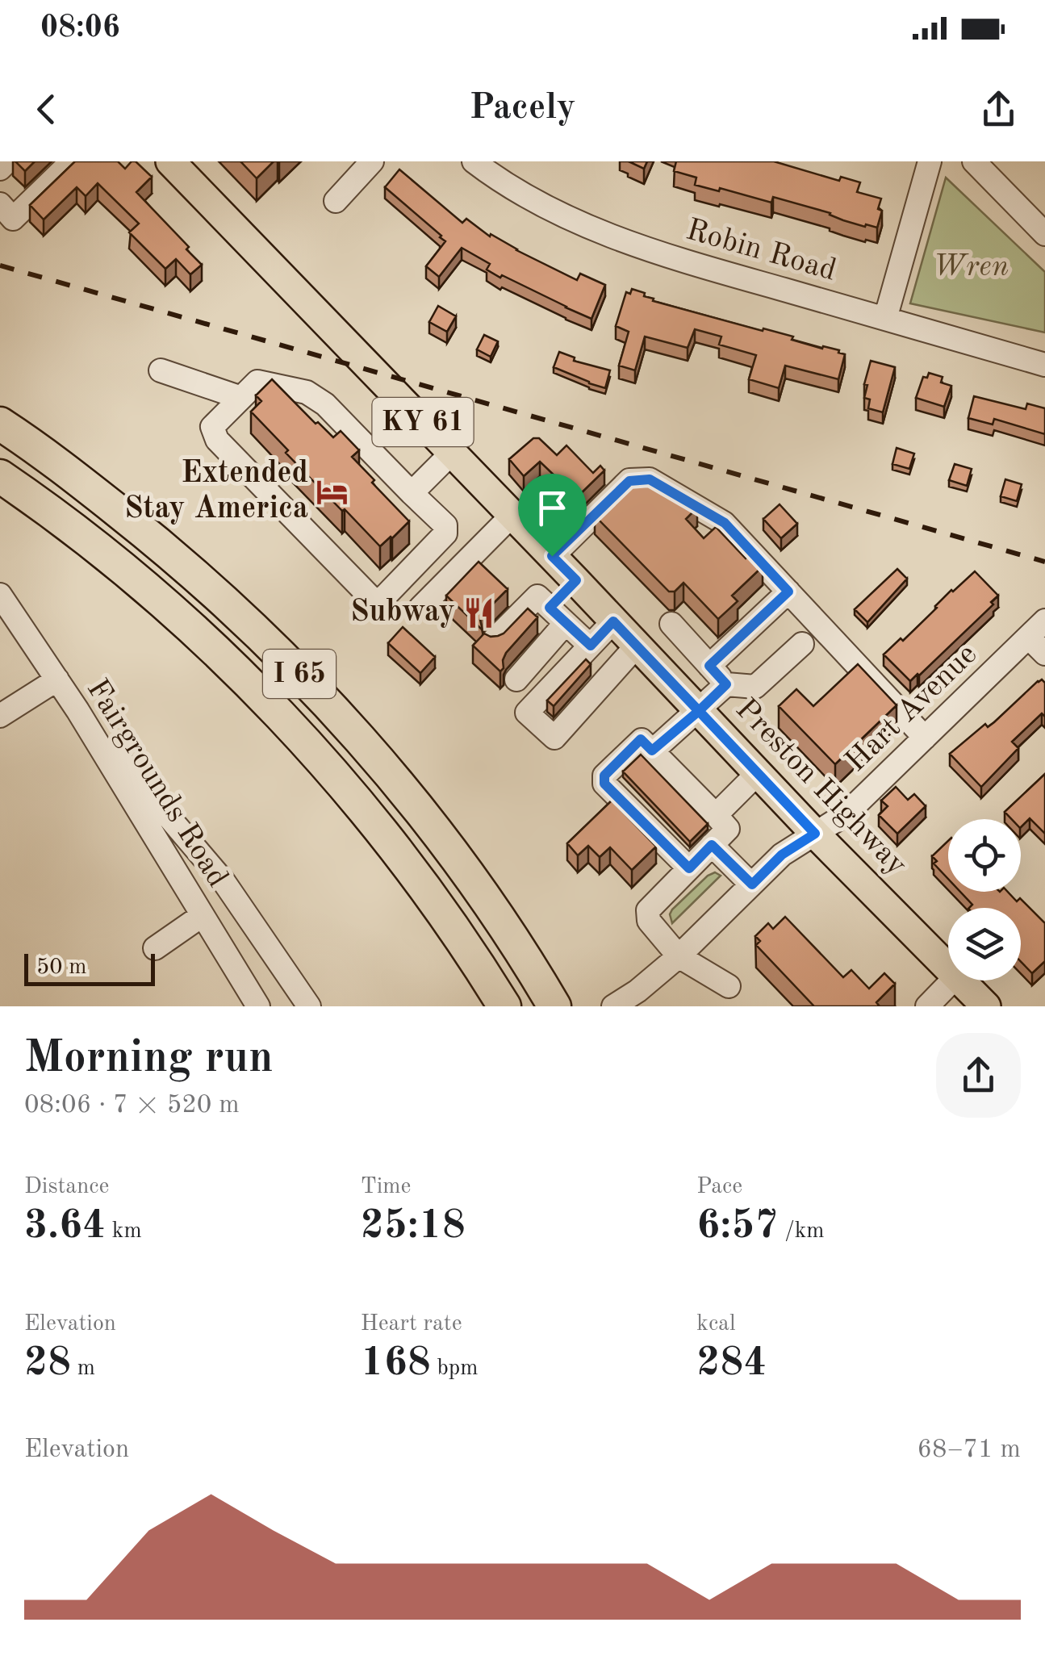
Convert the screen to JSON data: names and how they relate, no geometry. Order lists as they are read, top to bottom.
{
  "streets": {
    "highway": ["I 65"],
    "main road": ["KY 61", "Preston Highway"],
    "street": ["Robin Road", "Hart Avenue", "Fairgrounds Road"]
  },
  "crossings": [
    ["Hart Avenue", "Preston Highway"]
  ],
  "parks": ["Wren"],
  "places": {
    "hotel": ["Extended Stay America"],
    "restaurant": ["Subway"]
  },
  "scale_bar": "50 m",
  "page": {
    "status": "08:06",
    "header": "Pacely",
    "scale": "50 m",
    "heading": ["Morning run", "08:06 · 7 × 520 m"],
    "stats": [
      ["Distance", "3.64 km"],
      ["Time", "25:18"],
      ["Pace", "6:57 /km"],
      ["Elevation", "28 m"],
      ["Heart rate", "168 bpm"],
      ["kcal", "284"]
    ],
    "chart": ["Elevation", "68–71 m"]
  }
}
